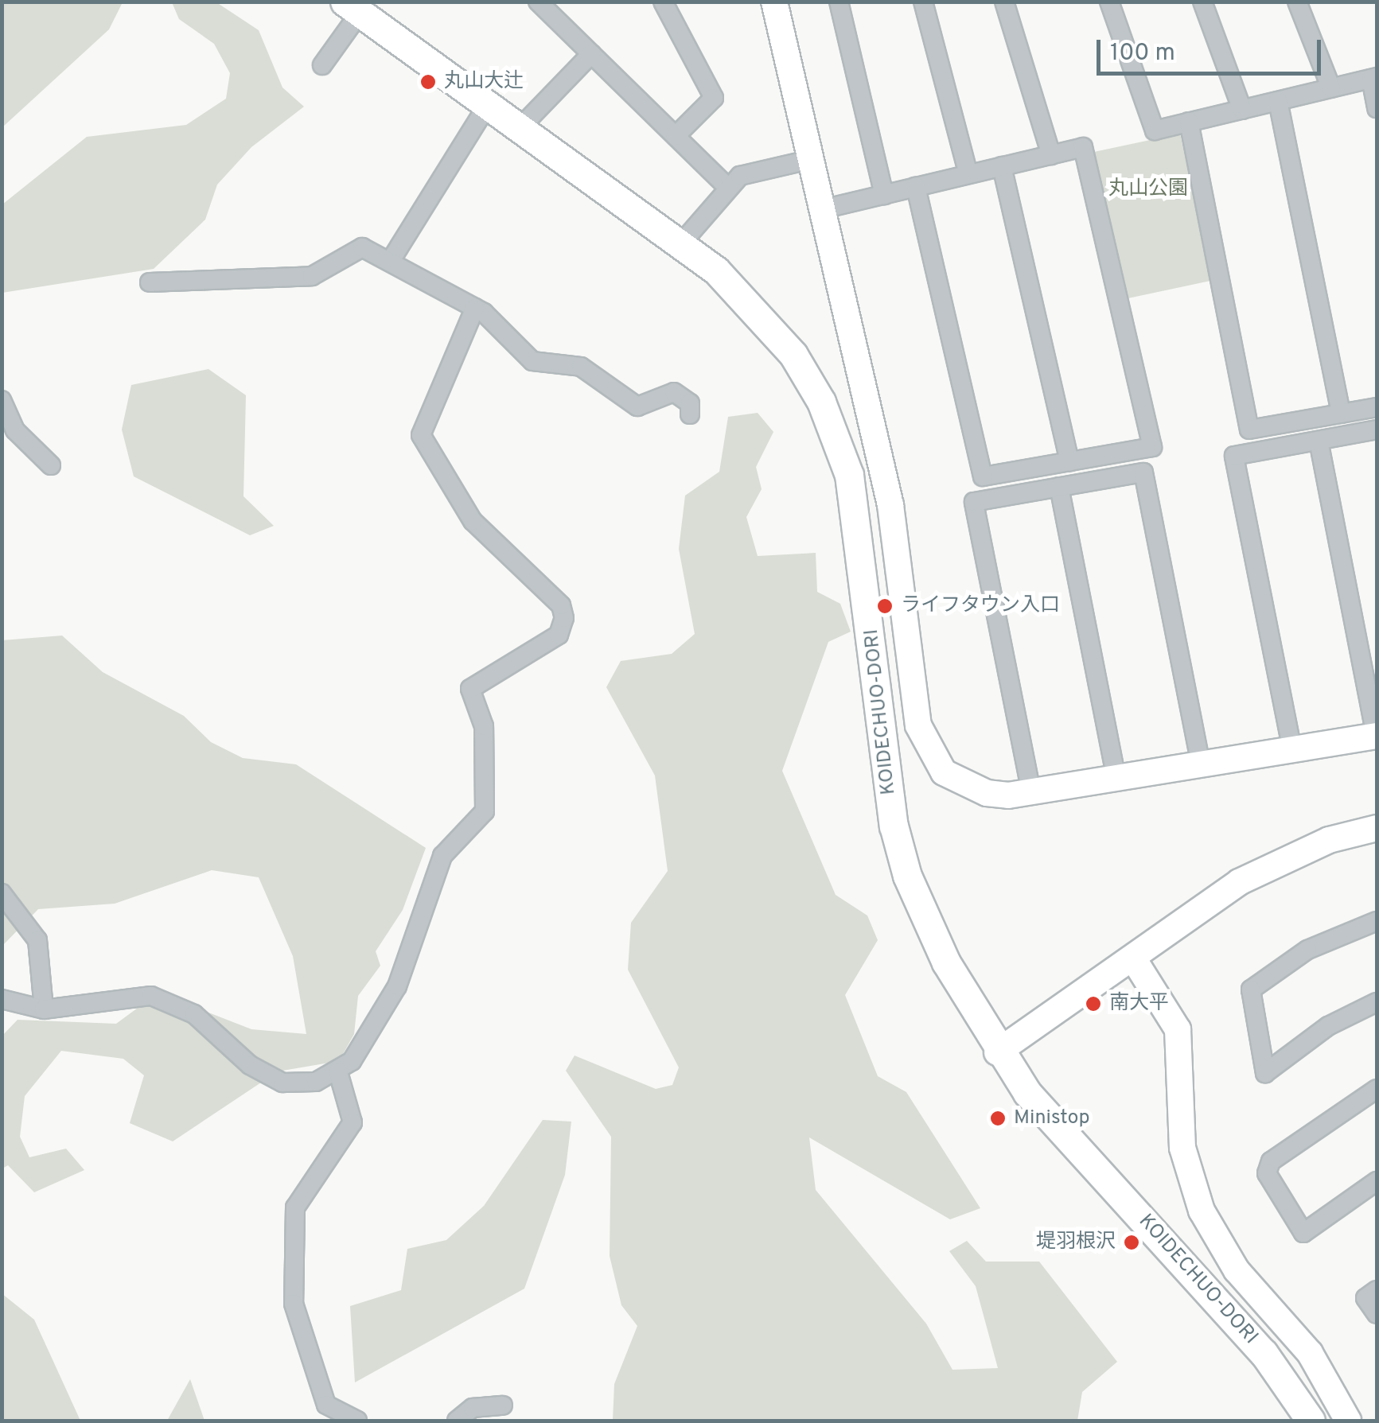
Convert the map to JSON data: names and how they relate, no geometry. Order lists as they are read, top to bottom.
{
  "streets": {
    "main road": ["KOIDECHUO-DORI"]
  },
  "parks": ["丸山公園"],
  "places": [
    "丸山大辻",
    "ライフタウン入口",
    "南大平",
    "Ministop",
    "堤羽根沢"
  ],
  "scale_bar": "100 m"
}
